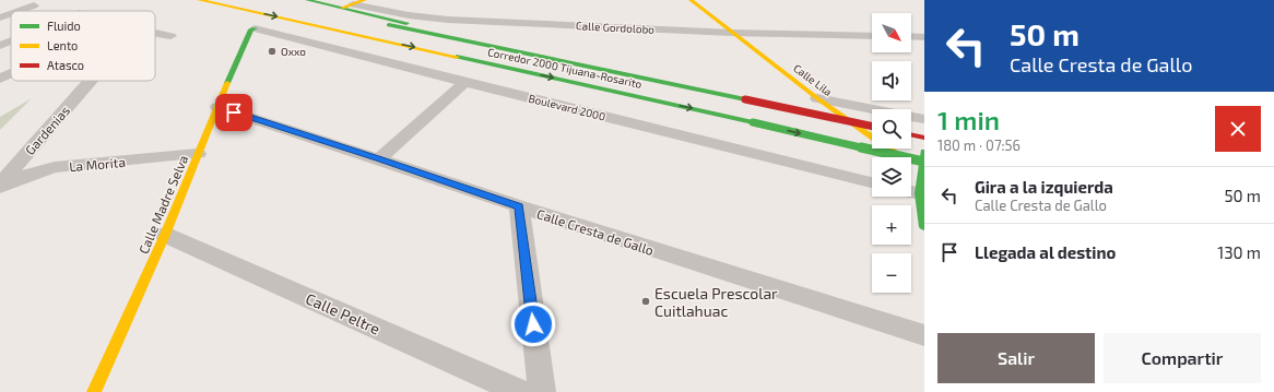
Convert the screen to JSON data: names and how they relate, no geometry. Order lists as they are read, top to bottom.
{
  "streets": {
    "main road": ["Corredor 2000 Tijuana-Rosarito", "Calle Lila", "Calle Madre Selva"],
    "street": [
      "Calle Gordolobo",
      "Boulevard 2000",
      "Gardenias",
      "La Morita",
      "Calle Cresta de Gallo",
      "Calle Peltre"
    ]
  },
  "crossings": [
    ["Calle Gordolobo", "Calle Lila"],
    ["Corredor 2000 Tijuana-Rosarito", "Calle Lila"],
    ["Boulevard 2000", "Calle Madre Selva"],
    ["Gardenias", "La Morita"],
    ["La Morita", "Calle Madre Selva"],
    ["Calle Madre Selva", "Calle Cresta de Gallo"],
    ["Calle Madre Selva", "Calle Peltre"]
  ],
  "places": ["Oxxo", "Escuela Prescolar Cuitlahuac"],
  "legend": ["Fluido", "Lento", "Atasco"],
  "north": "bottom right",
  "page": {
    "turn": ["50 m", "Calle Cresta de Gallo"],
    "map_buttons": ["+", "−"],
    "heading": ["1 min", "180 m · 07:56"],
    "list": [
      {
        "name": "Gira a la izquierda",
        "note": "Calle Cresta de Gallo",
        "value": "50 m"
      },
      {
        "name": "Llegada al destino",
        "value": "130 m"
      }
    ],
    "buttons": ["Salir", "Compartir"]
  }
}
